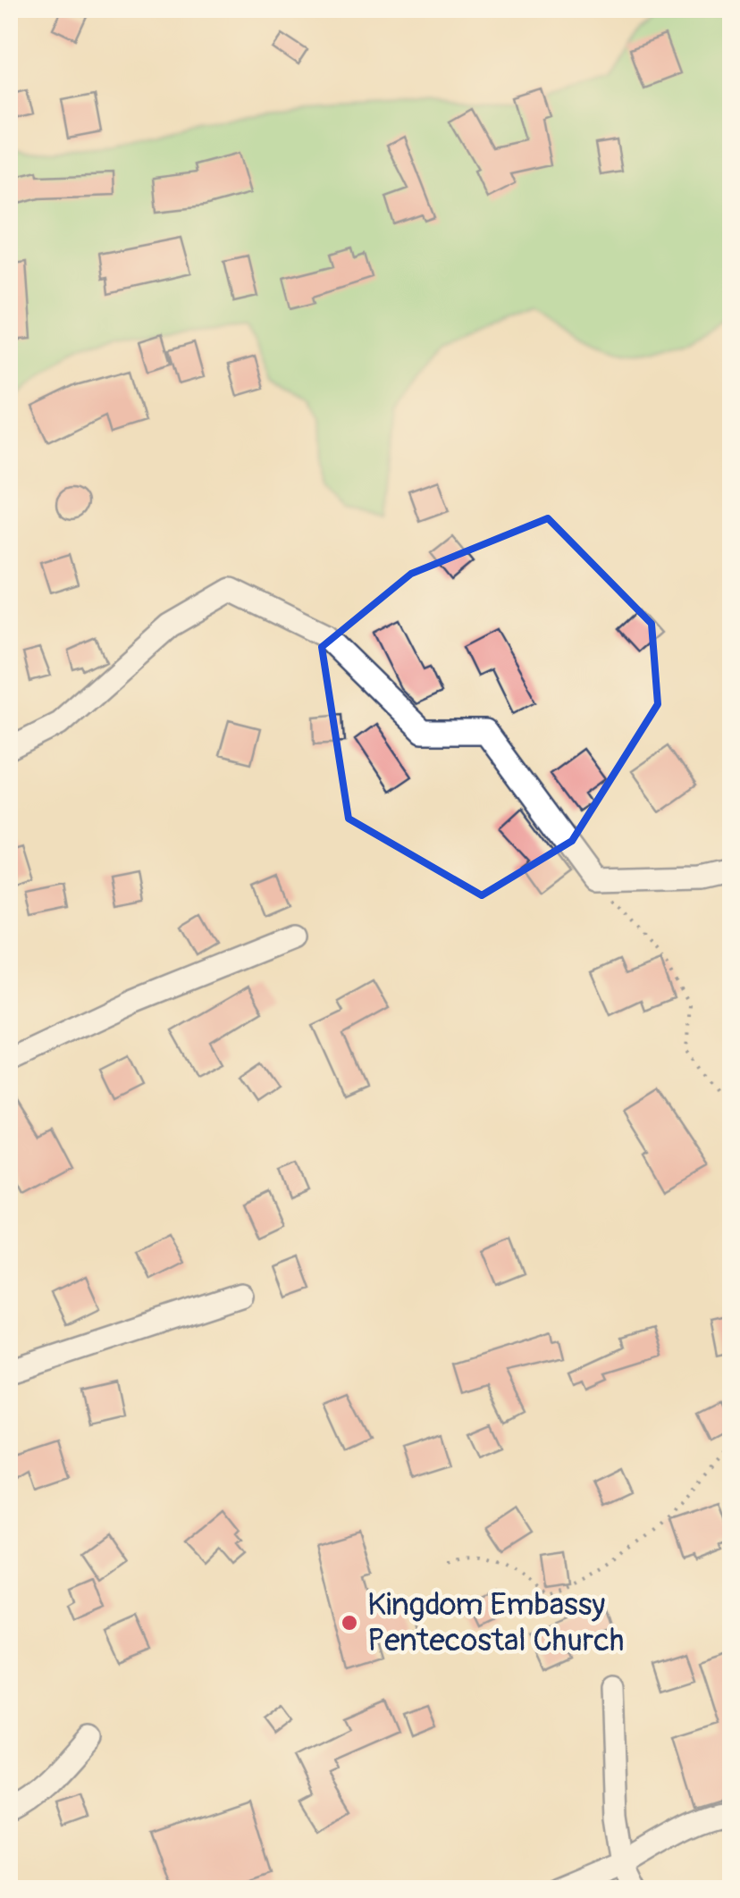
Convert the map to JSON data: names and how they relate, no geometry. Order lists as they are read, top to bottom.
{
  "places": ["Kingdom Embassy Pentecostal Church"]
}
